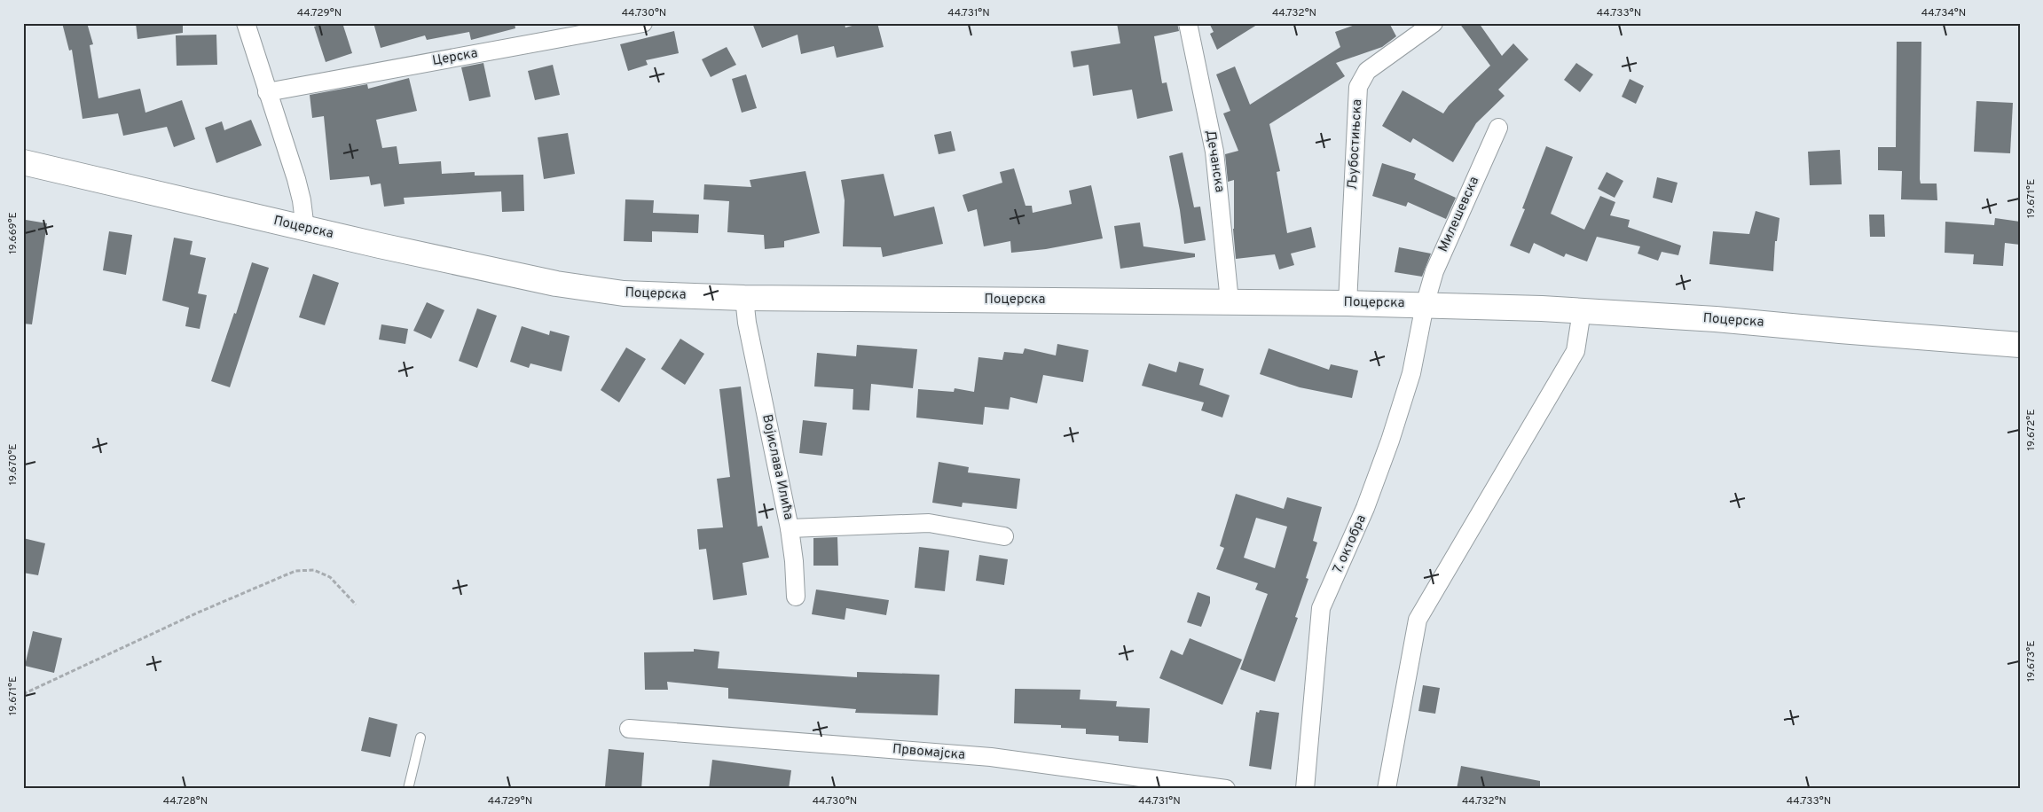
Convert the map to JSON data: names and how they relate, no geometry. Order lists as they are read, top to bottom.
{
  "streets": {
    "main road": ["Поцерска"],
    "street": [
      "Церска",
      "Љубостињска",
      "Дечанска",
      "Милешевска",
      "Војислава Илића",
      "7. октобра",
      "Првомајска"
    ]
  },
  "crossings": [
    ["Љубостињска", "Поцерска"],
    ["Дечанска", "Поцерска"],
    ["Милешевска", "Поцерска"],
    ["Милешевска", "7. октобра"],
    ["Поцерска", "Војислава Илића"],
    ["Поцерска", "7. октобра"]
  ],
  "coordinates": [
    "44.729°N",
    "44.730°N",
    "44.731°N",
    "44.732°N",
    "44.733°N",
    "44.734°N",
    "19.671°E",
    "19.669°E",
    "19.672°E",
    "19.670°E",
    "19.673°E",
    "44.728°N"
  ]
}
